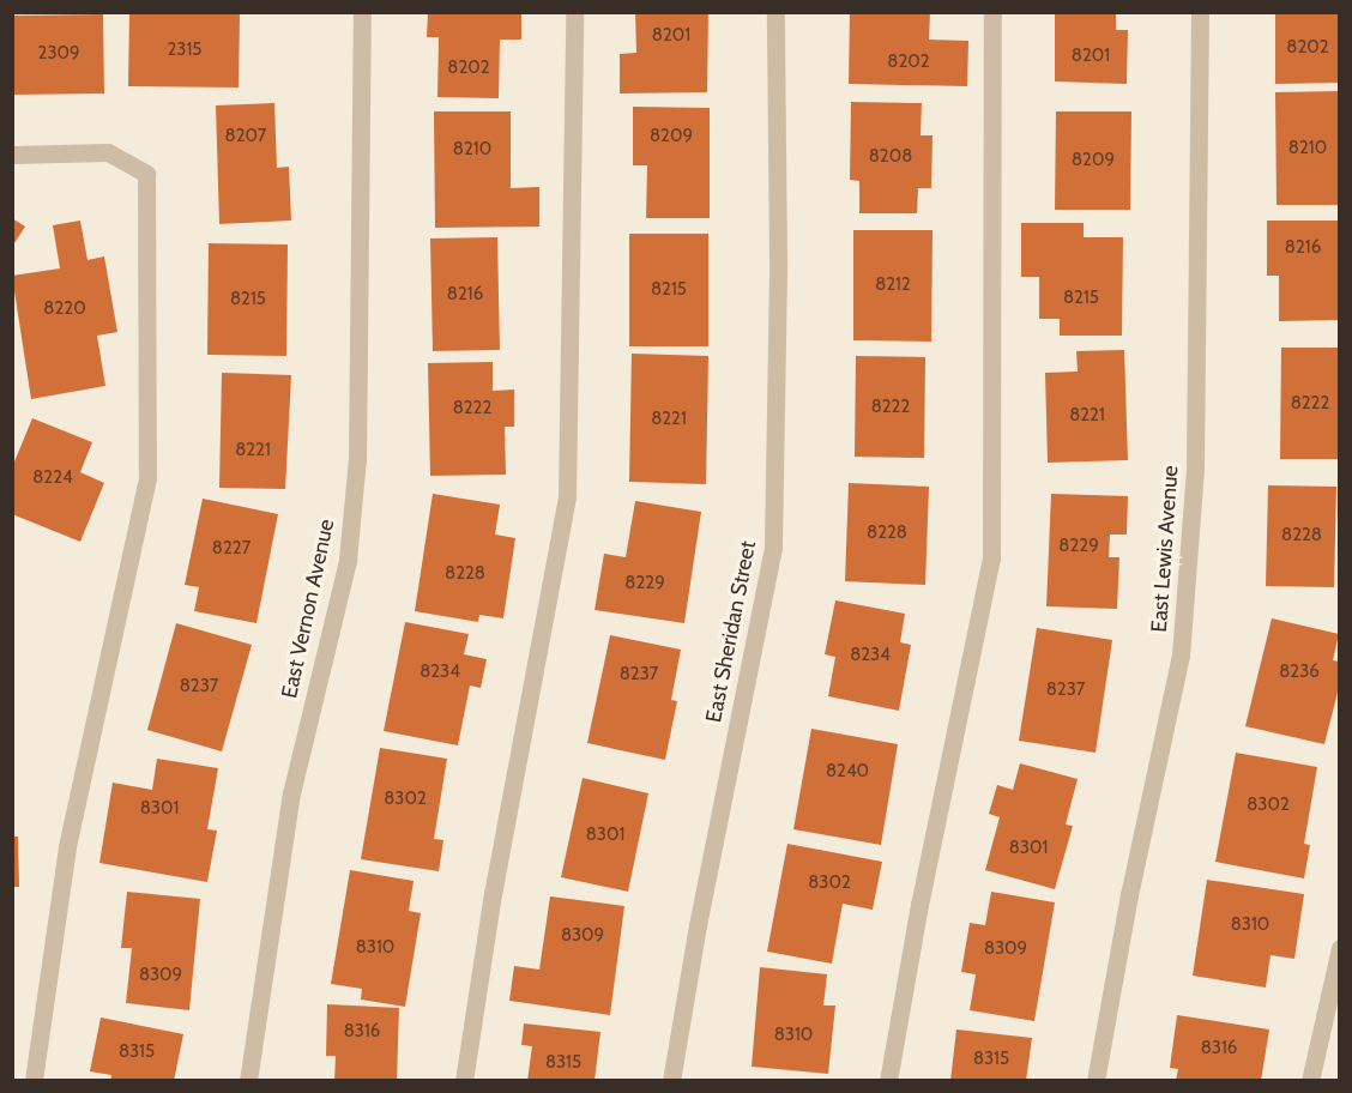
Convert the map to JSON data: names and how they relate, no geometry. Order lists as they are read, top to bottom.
{
  "streets": {
    "street": ["East Lewis Avenue", "East Vernon Avenue", "East Sheridan Street"]
  },
  "house_numbers": [
    "8201",
    "8202",
    "2315",
    "2309",
    "8201",
    "8202",
    "8202",
    "8207",
    "8209",
    "8210",
    "8210",
    "8208",
    "8209",
    "8216",
    "8212",
    "8215",
    "8216",
    "8215",
    "8215",
    "8220",
    "8222",
    "8222",
    "8222",
    "8221",
    "8221",
    "8221",
    "8224",
    "8228",
    "8228",
    "8229",
    "8227",
    "8228",
    "8229",
    "8234",
    "8234",
    "8236",
    "8237",
    "8237",
    "8237",
    "8240",
    "8302",
    "8302",
    "8301",
    "8301",
    "8301",
    "8302",
    "8310",
    "8309",
    "8310",
    "8309",
    "8309",
    "8316",
    "8310",
    "8316",
    "8315",
    "8315",
    "8315"
  ]
}
